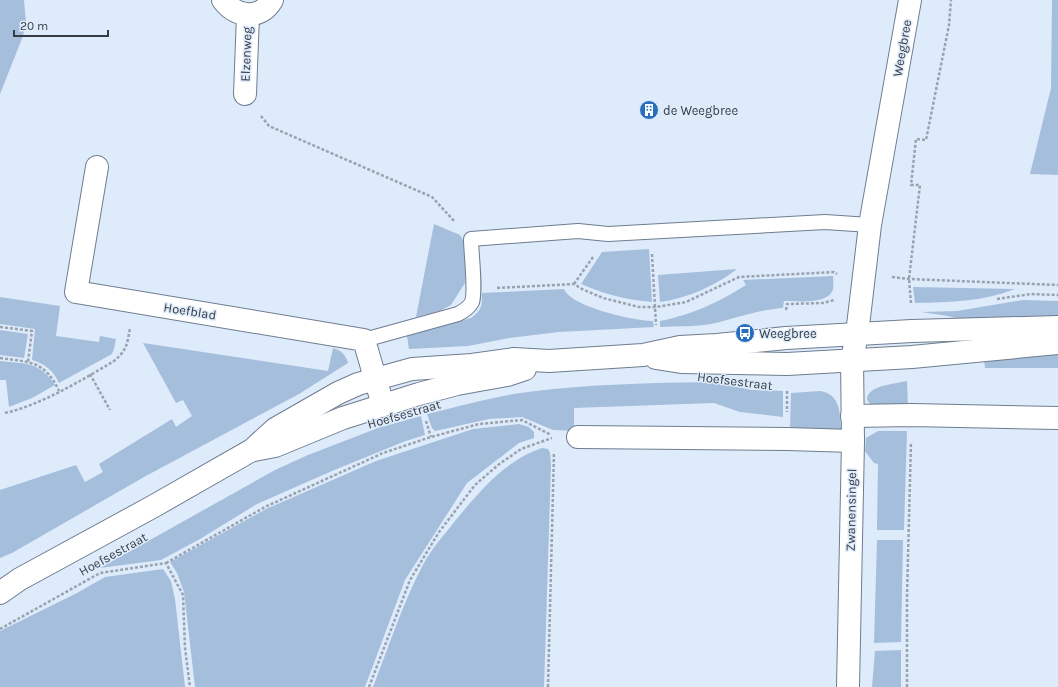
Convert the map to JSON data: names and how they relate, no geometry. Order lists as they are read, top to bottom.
{
  "streets": {
    "street": [
      "Weegbree",
      "Elzenweg",
      "Hoefblad",
      "Hoefsestraat",
      "Zwanensingel"
    ]
  },
  "crossings": [
    ["Weegbree", "Hoefsestraat"],
    ["Weegbree", "Zwanensingel"],
    ["Hoefsestraat", "Zwanensingel"]
  ],
  "places": {
    "building": ["de Weegbree"],
    "bus stop": ["Weegbree"]
  },
  "scale_bar": "20 m"
}
